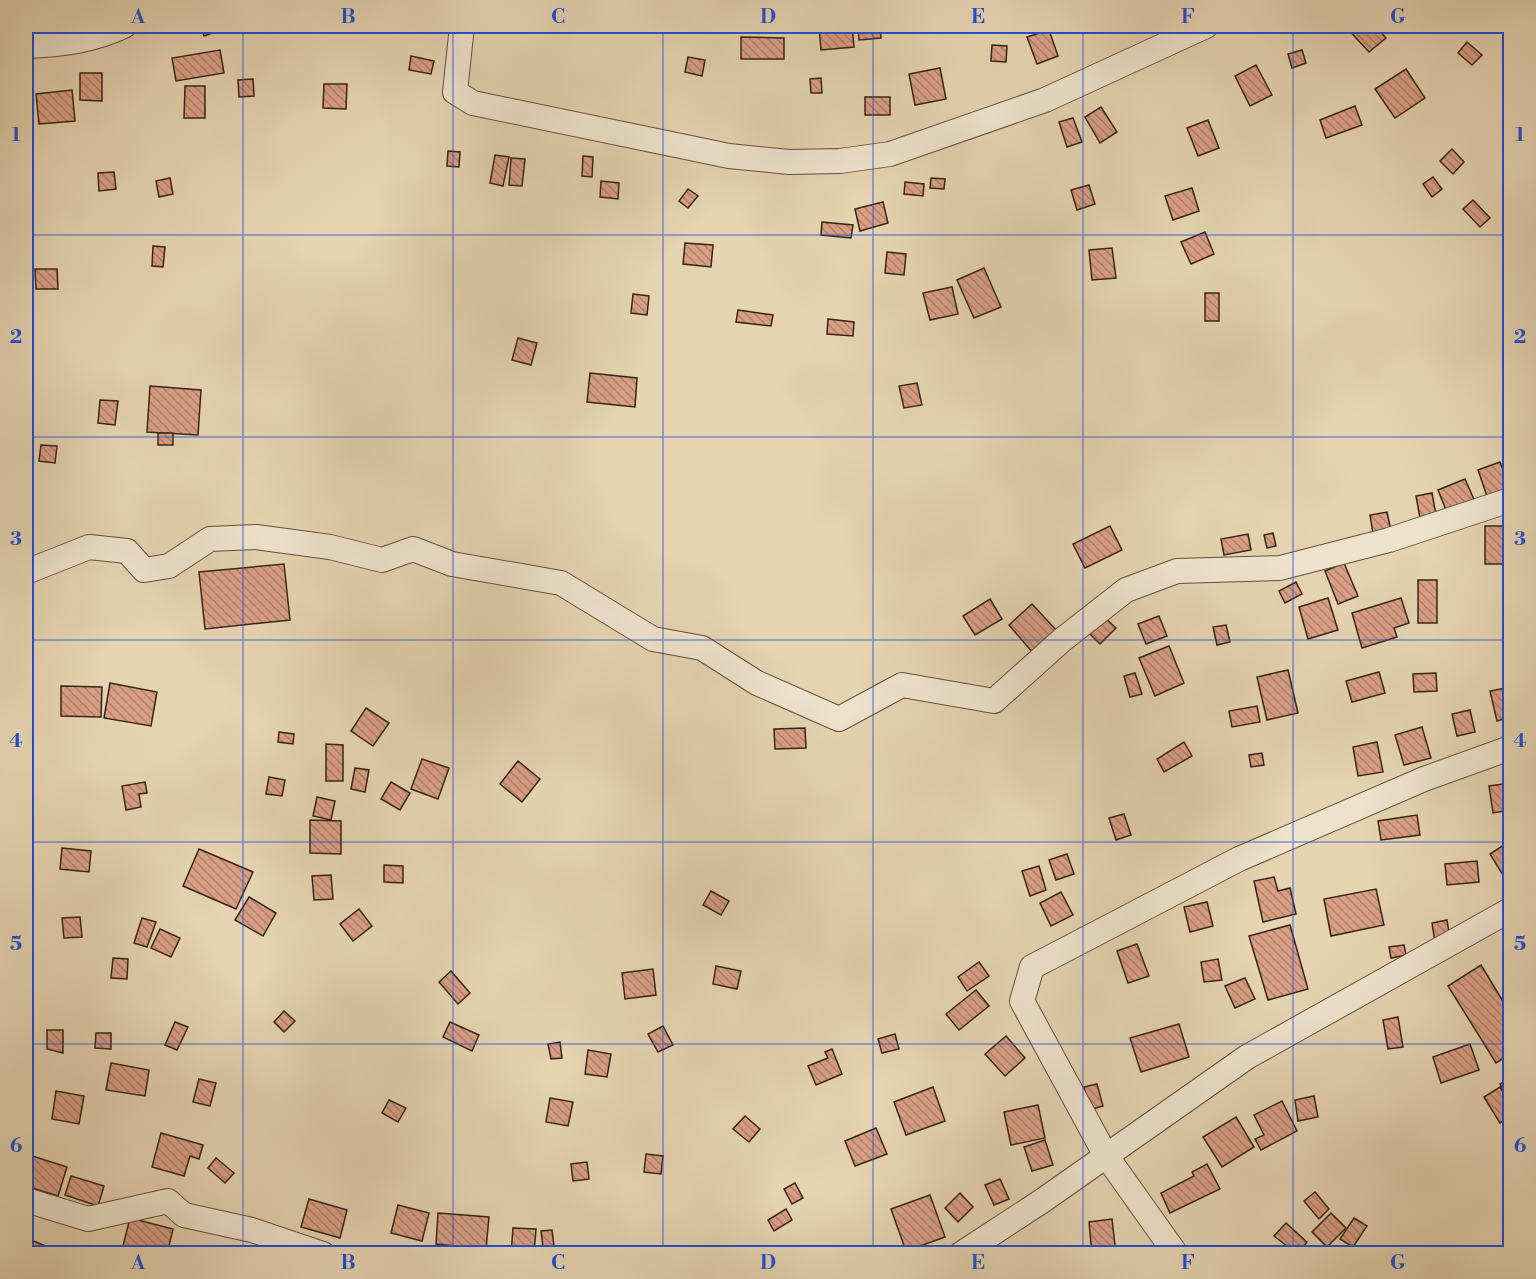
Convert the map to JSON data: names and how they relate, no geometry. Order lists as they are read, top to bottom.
{
  "grid": {
    "columns": [
      "A",
      "B",
      "C",
      "D",
      "E",
      "F",
      "G"
    ],
    "rows": [
      "1",
      "2",
      "3",
      "4",
      "5",
      "6"
    ]
  }
}
